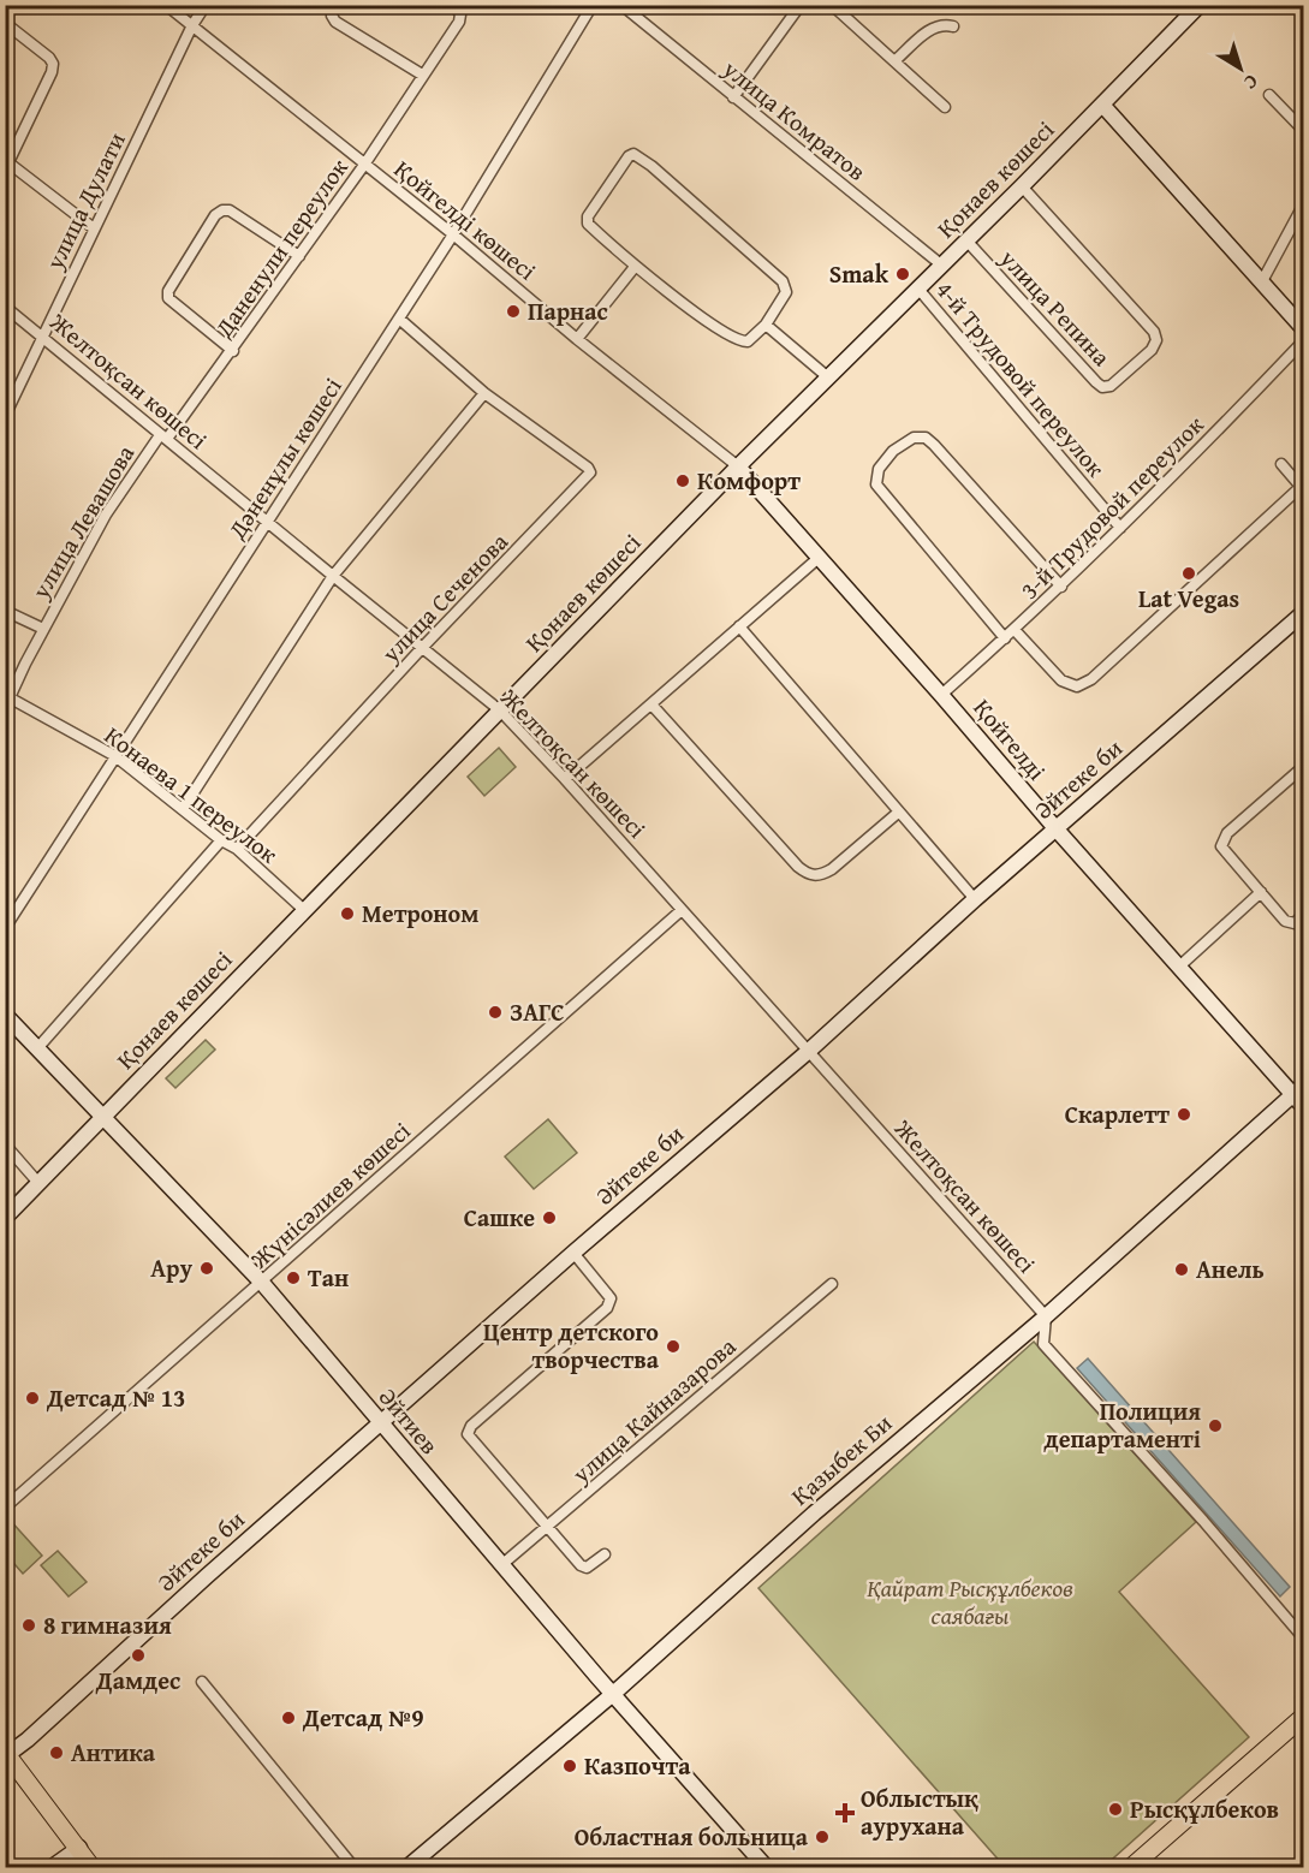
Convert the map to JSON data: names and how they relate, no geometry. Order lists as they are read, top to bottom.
{
  "streets": {
    "street": [
      "улица Комратов",
      "Қонаев көшесі",
      "улица Дулати",
      "Қойгелді көшесі",
      "Даненули переулок",
      "улица Репина",
      "4-й Трудовой переулок",
      "Желтоқсан көшесі",
      "Дәненұлы көшесі",
      "3-й Трудовой переулок",
      "улица Левашова",
      "улица Сеченова",
      "Қойгелді",
      "Әйтеке би",
      "Конаева 1 переулок",
      "Жүнісәлиев көшесі",
      "улица Кайназарова",
      "Әйтиев",
      "Қазыбек Би"
    ]
  },
  "crossings": [
    ["улица Комратов", "Қонаев көшесі"],
    ["Қонаев көшесі", "Қойгелді көшесі"],
    ["Қонаев көшесі", "улица Репина"],
    ["Қонаев көшесі", "4-й Трудовой переулок"],
    ["Қонаев көшесі", "Желтоқсан көшесі"],
    ["Қонаев көшесі", "Қойгелді"],
    ["Қонаев көшесі", "Конаева 1 переулок"],
    ["Қонаев көшесі", "Әйтиев"],
    ["улица Дулати", "Қойгелді көшесі"],
    ["улица Дулати", "Желтоқсан көшесі"],
    ["Қойгелді көшесі", "Даненули переулок"],
    ["Қойгелді көшесі", "Дәненұлы көшесі"],
    ["Қойгелді көшесі", "Қойгелді"],
    ["Даненули переулок", "Желтоқсан көшесі"],
    ["Даненули переулок", "улица Левашова"],
    ["4-й Трудовой переулок", "3-й Трудовой переулок"],
    ["Желтоқсан көшесі", "Дәненұлы көшесі"],
    ["Желтоқсан көшесі", "улица Левашова"],
    ["Желтоқсан көшесі", "улица Сеченова"],
    ["Желтоқсан көшесі", "Әйтеке би"],
    ["Желтоқсан көшесі", "Жүнісәлиев көшесі"],
    ["Желтоқсан көшесі", "Қазыбек Би"],
    ["Дәненұлы көшесі", "улица Сеченова"],
    ["Дәненұлы көшесі", "Конаева 1 переулок"],
    ["3-й Трудовой переулок", "Қойгелді"],
    ["улица Левашова", "Конаева 1 переулок"],
    ["улица Сеченова", "Конаева 1 переулок"],
    ["Қойгелді", "Әйтеке би"],
    ["Қойгелді", "Қазыбек Би"],
    ["Әйтеке би", "Әйтиев"],
    ["Жүнісәлиев көшесі", "Әйтиев"],
    ["улица Кайназарова", "Әйтиев"],
    ["Әйтиев", "Қазыбек Би"]
  ],
  "parks": ["Қайрат Рысқұлбеков саябағы"],
  "places": {
    "other": [
      "Smak",
      "Парнас",
      "Комфорт",
      "Lat Vegas",
      "Метроном",
      "ЗАГС",
      "Скарлетт",
      "Сашке",
      "Ару",
      "Анель",
      "Тан",
      "Центр детского творчества",
      "Детсад № 13",
      "Полиция департаменті",
      "8 гимназия",
      "Дамдес",
      "Детсад №9",
      "Антика",
      "Казпочта",
      "Рысқұлбеков",
      "Областная больница"
    ],
    "health": ["Облыстық аурухана"]
  },
  "north": "bottom right"
}
